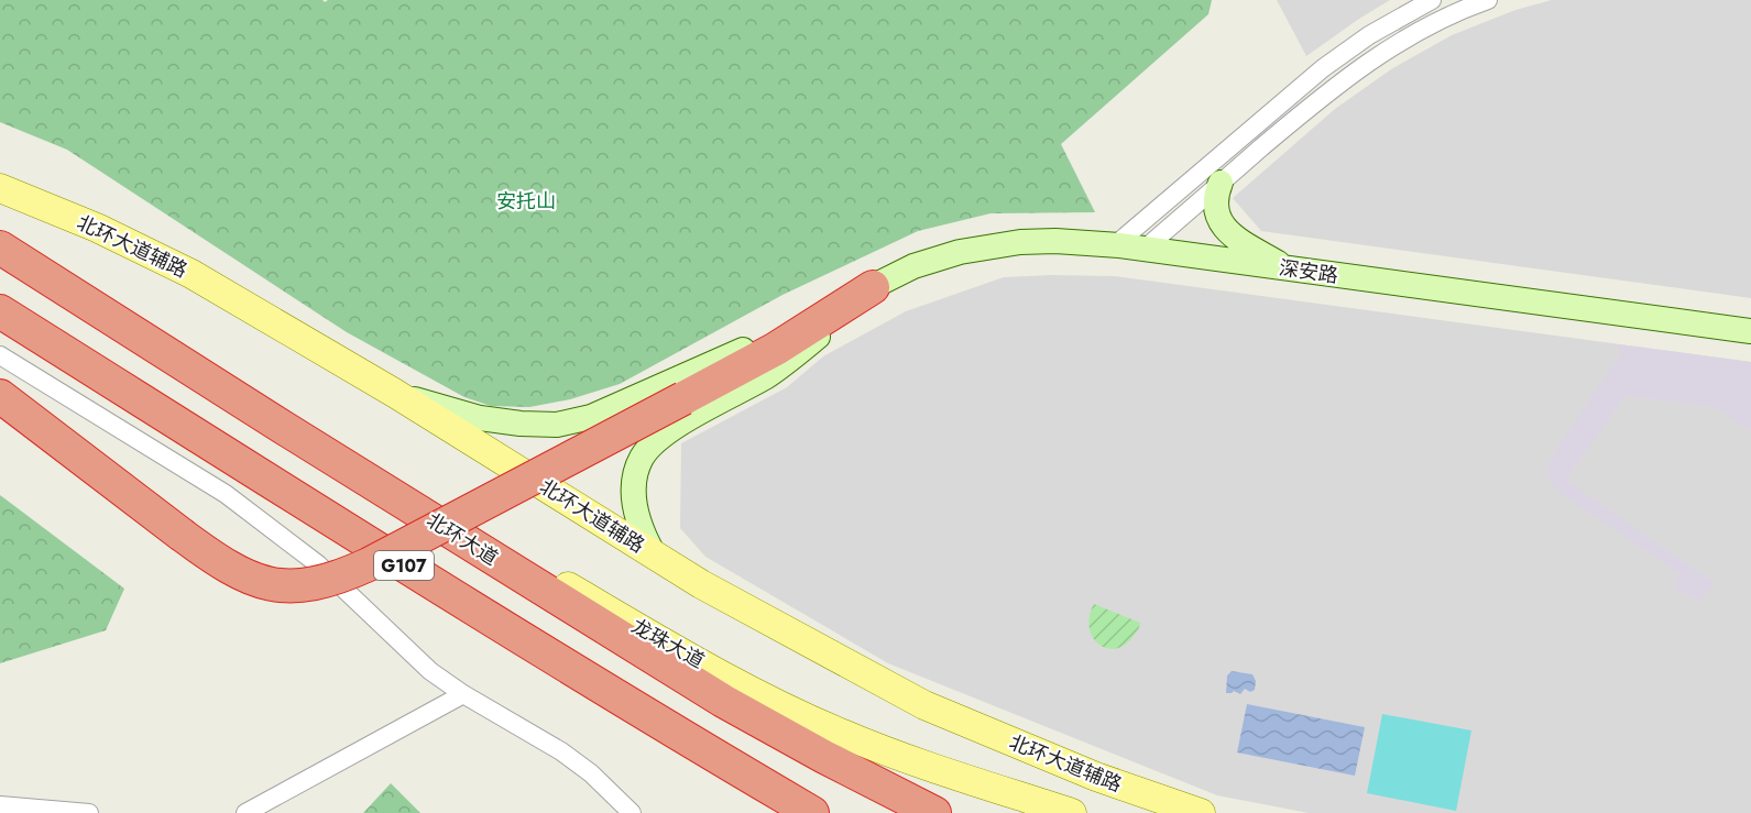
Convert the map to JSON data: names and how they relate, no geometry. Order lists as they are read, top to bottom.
{
  "streets": {
    "highway": ["北环大道", "G107"],
    "main road": ["北环大道辅路", "龙珠大道"],
    "street": ["深安路"]
  },
  "crossings": [
    ["北环大道", "龙珠大道"]
  ],
  "parks": ["安托山"]
}
